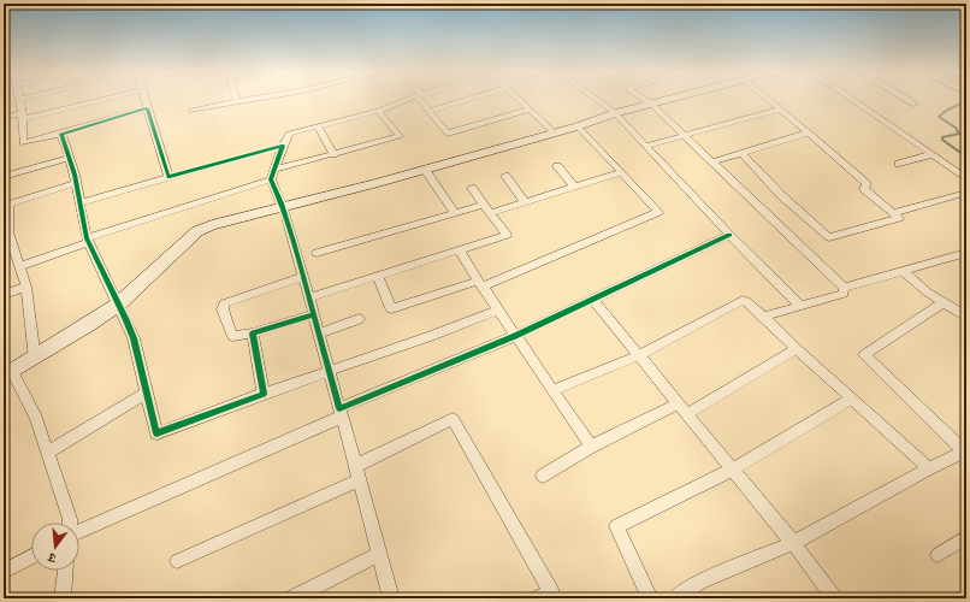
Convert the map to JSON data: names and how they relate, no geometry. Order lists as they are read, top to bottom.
{
  "north": "bottom"
}
